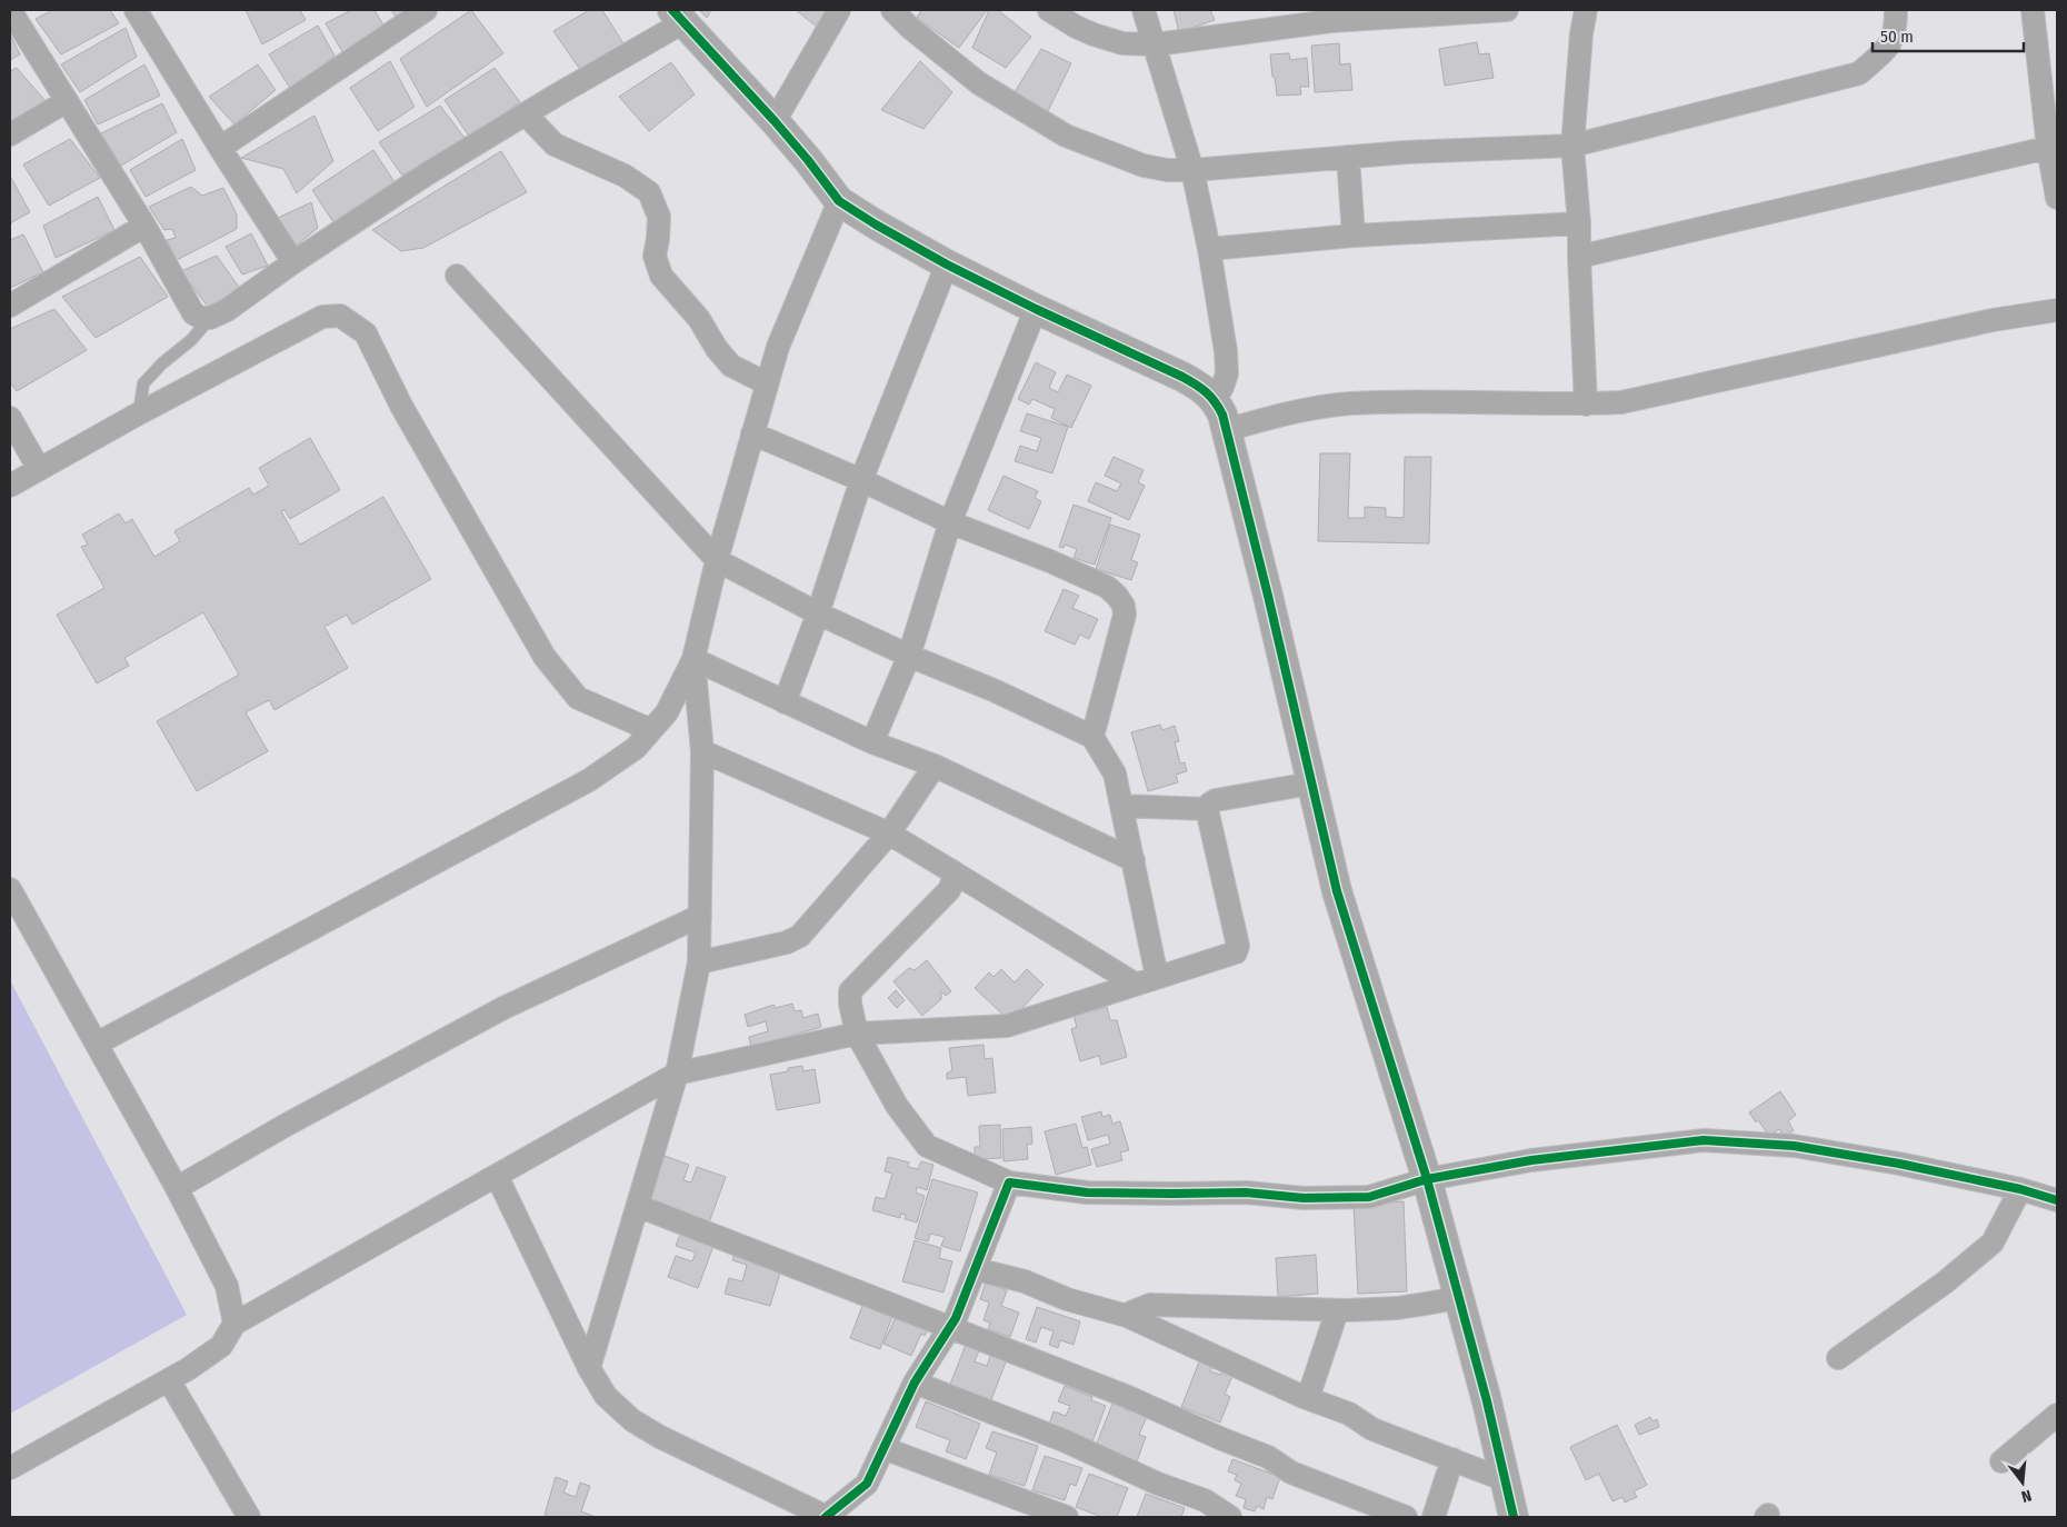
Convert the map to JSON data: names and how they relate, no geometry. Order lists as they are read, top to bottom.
{
  "scale_bar": "50 m",
  "north": "bottom"
}
